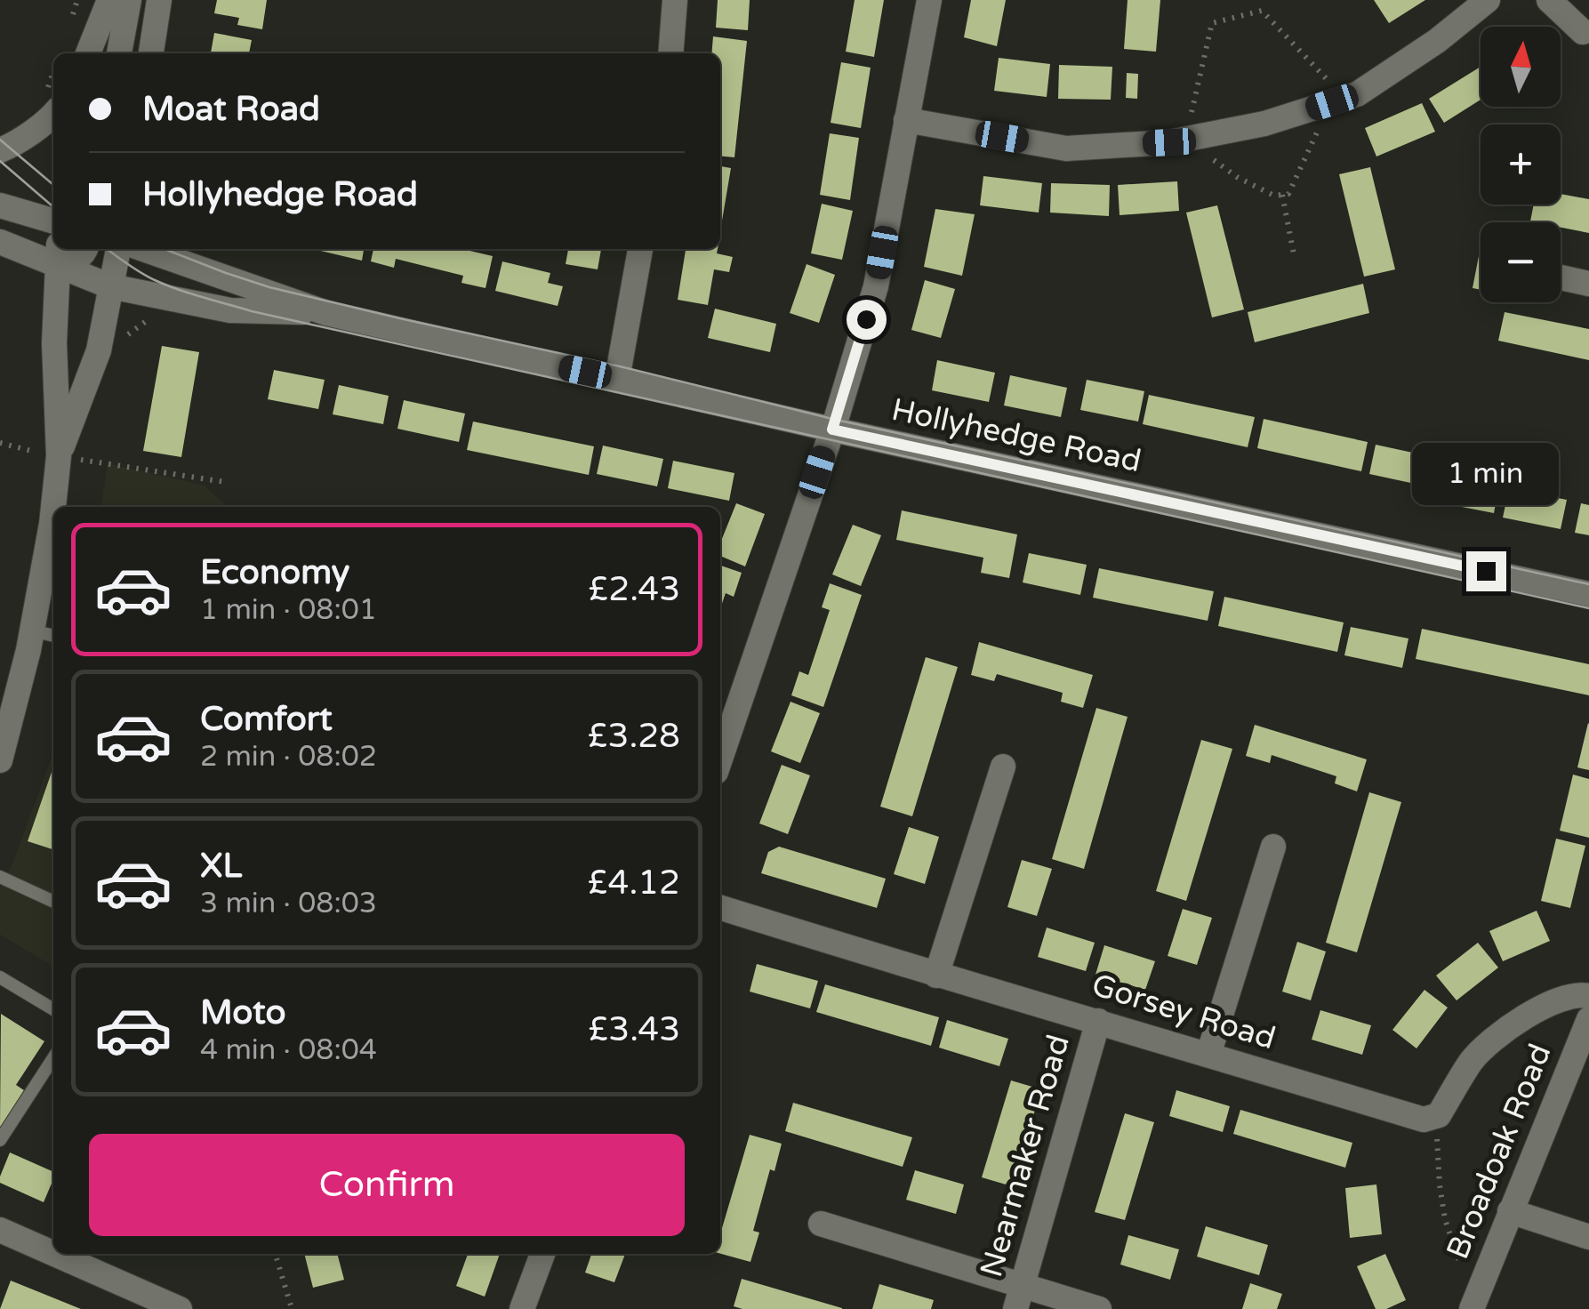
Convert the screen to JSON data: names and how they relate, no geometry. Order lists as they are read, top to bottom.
{
  "streets": {
    "street": [
      "Hollyhedge Road",
      "Gorsey Road",
      "Broadoak Road",
      "Nearmaker Road"
    ]
  },
  "crossings": [
    ["Gorsey Road", "Nearmaker Road"]
  ],
  "north": "top",
  "page": {
    "map_buttons": ["+", "−"],
    "banner": ["Moat Road", "Hollyhedge Road"],
    "bubble": "1 min",
    "list": [
      {
        "name": "Economy",
        "note": "1 min · 08:01",
        "value": "£2.43"
      },
      {
        "name": "Comfort",
        "note": "2 min · 08:02",
        "value": "£3.28"
      },
      {
        "name": "XL",
        "note": "3 min · 08:03",
        "value": "£4.12"
      },
      {
        "name": "Moto",
        "note": "4 min · 08:04",
        "value": "£3.43"
      }
    ],
    "buttons": "Confirm"
  }
}
